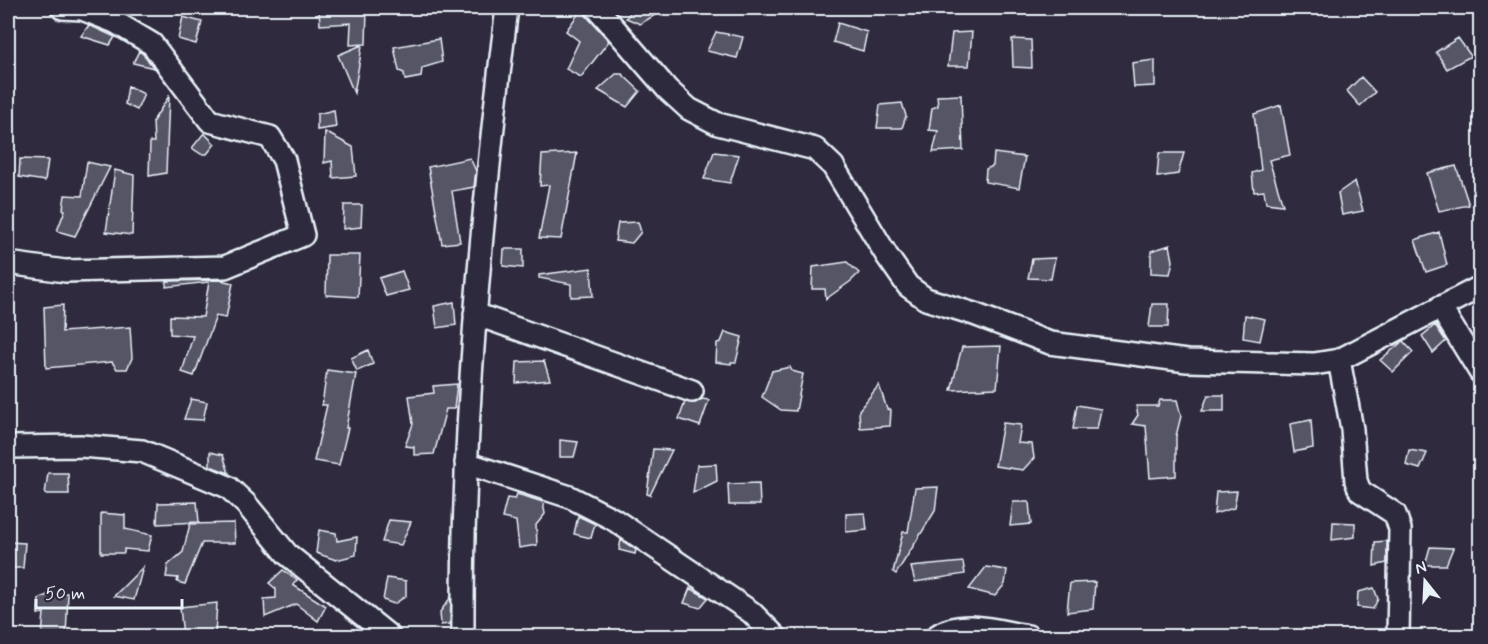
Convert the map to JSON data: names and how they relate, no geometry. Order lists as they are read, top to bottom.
{
  "scale_bar": "50 m",
  "north": "top"
}
